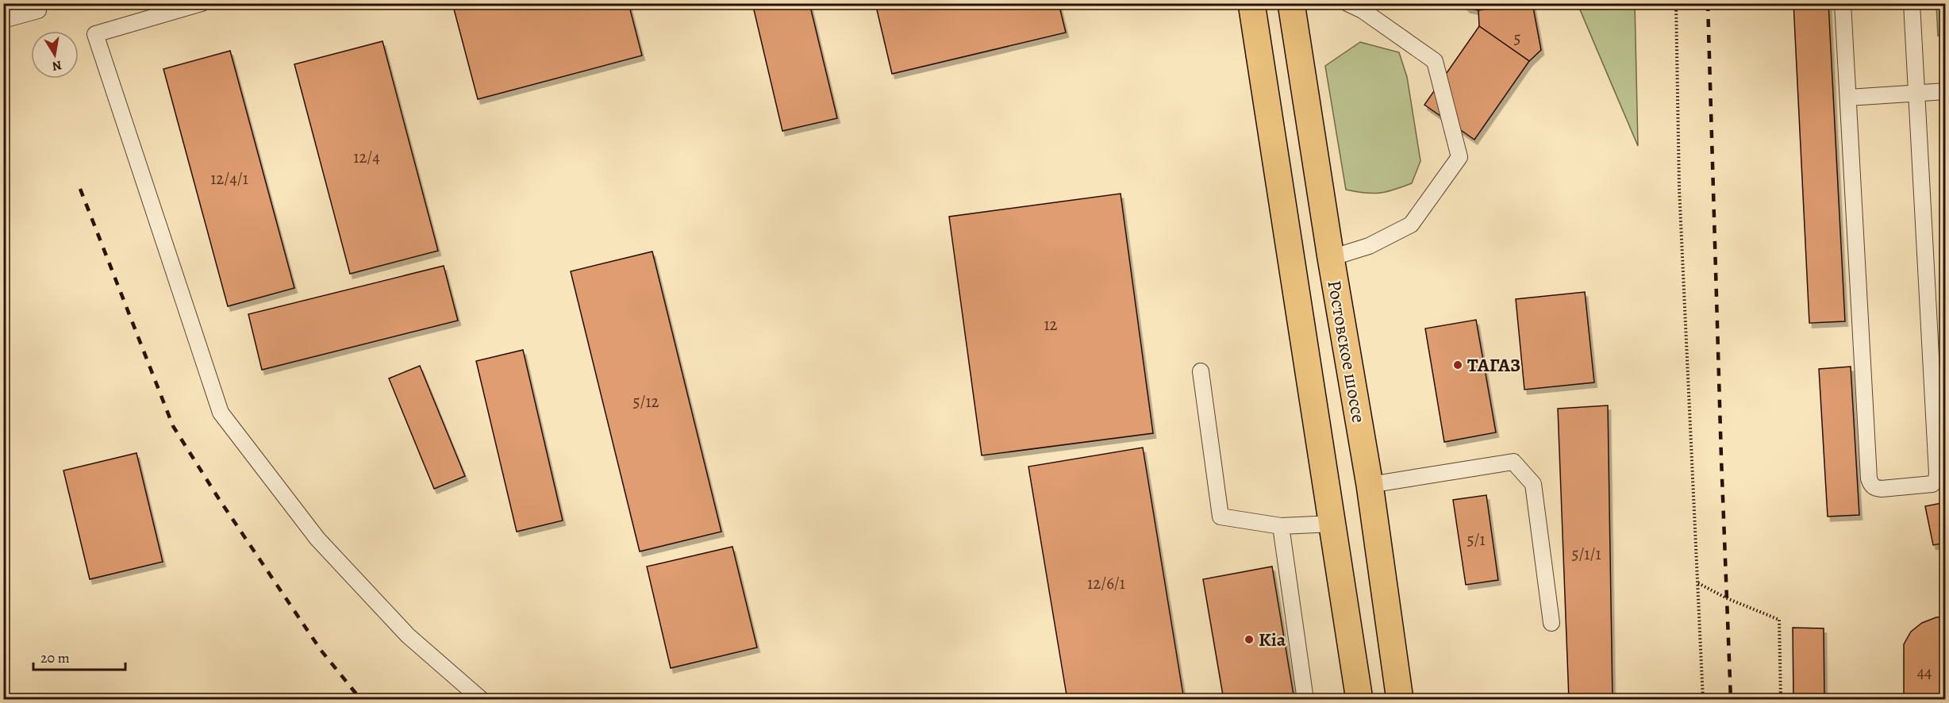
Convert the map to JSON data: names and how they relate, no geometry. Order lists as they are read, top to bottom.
{
  "streets": {
    "main road": ["Ростовское шоссе"]
  },
  "places": ["ТАГАЗ", "Kia"],
  "house_numbers": [
    "5",
    "12/4",
    "12/4/1",
    "12",
    "5/12",
    "5/1",
    "5/1/1",
    "12/6/1",
    "44"
  ],
  "scale_bar": "20 m",
  "north": "bottom"
}
